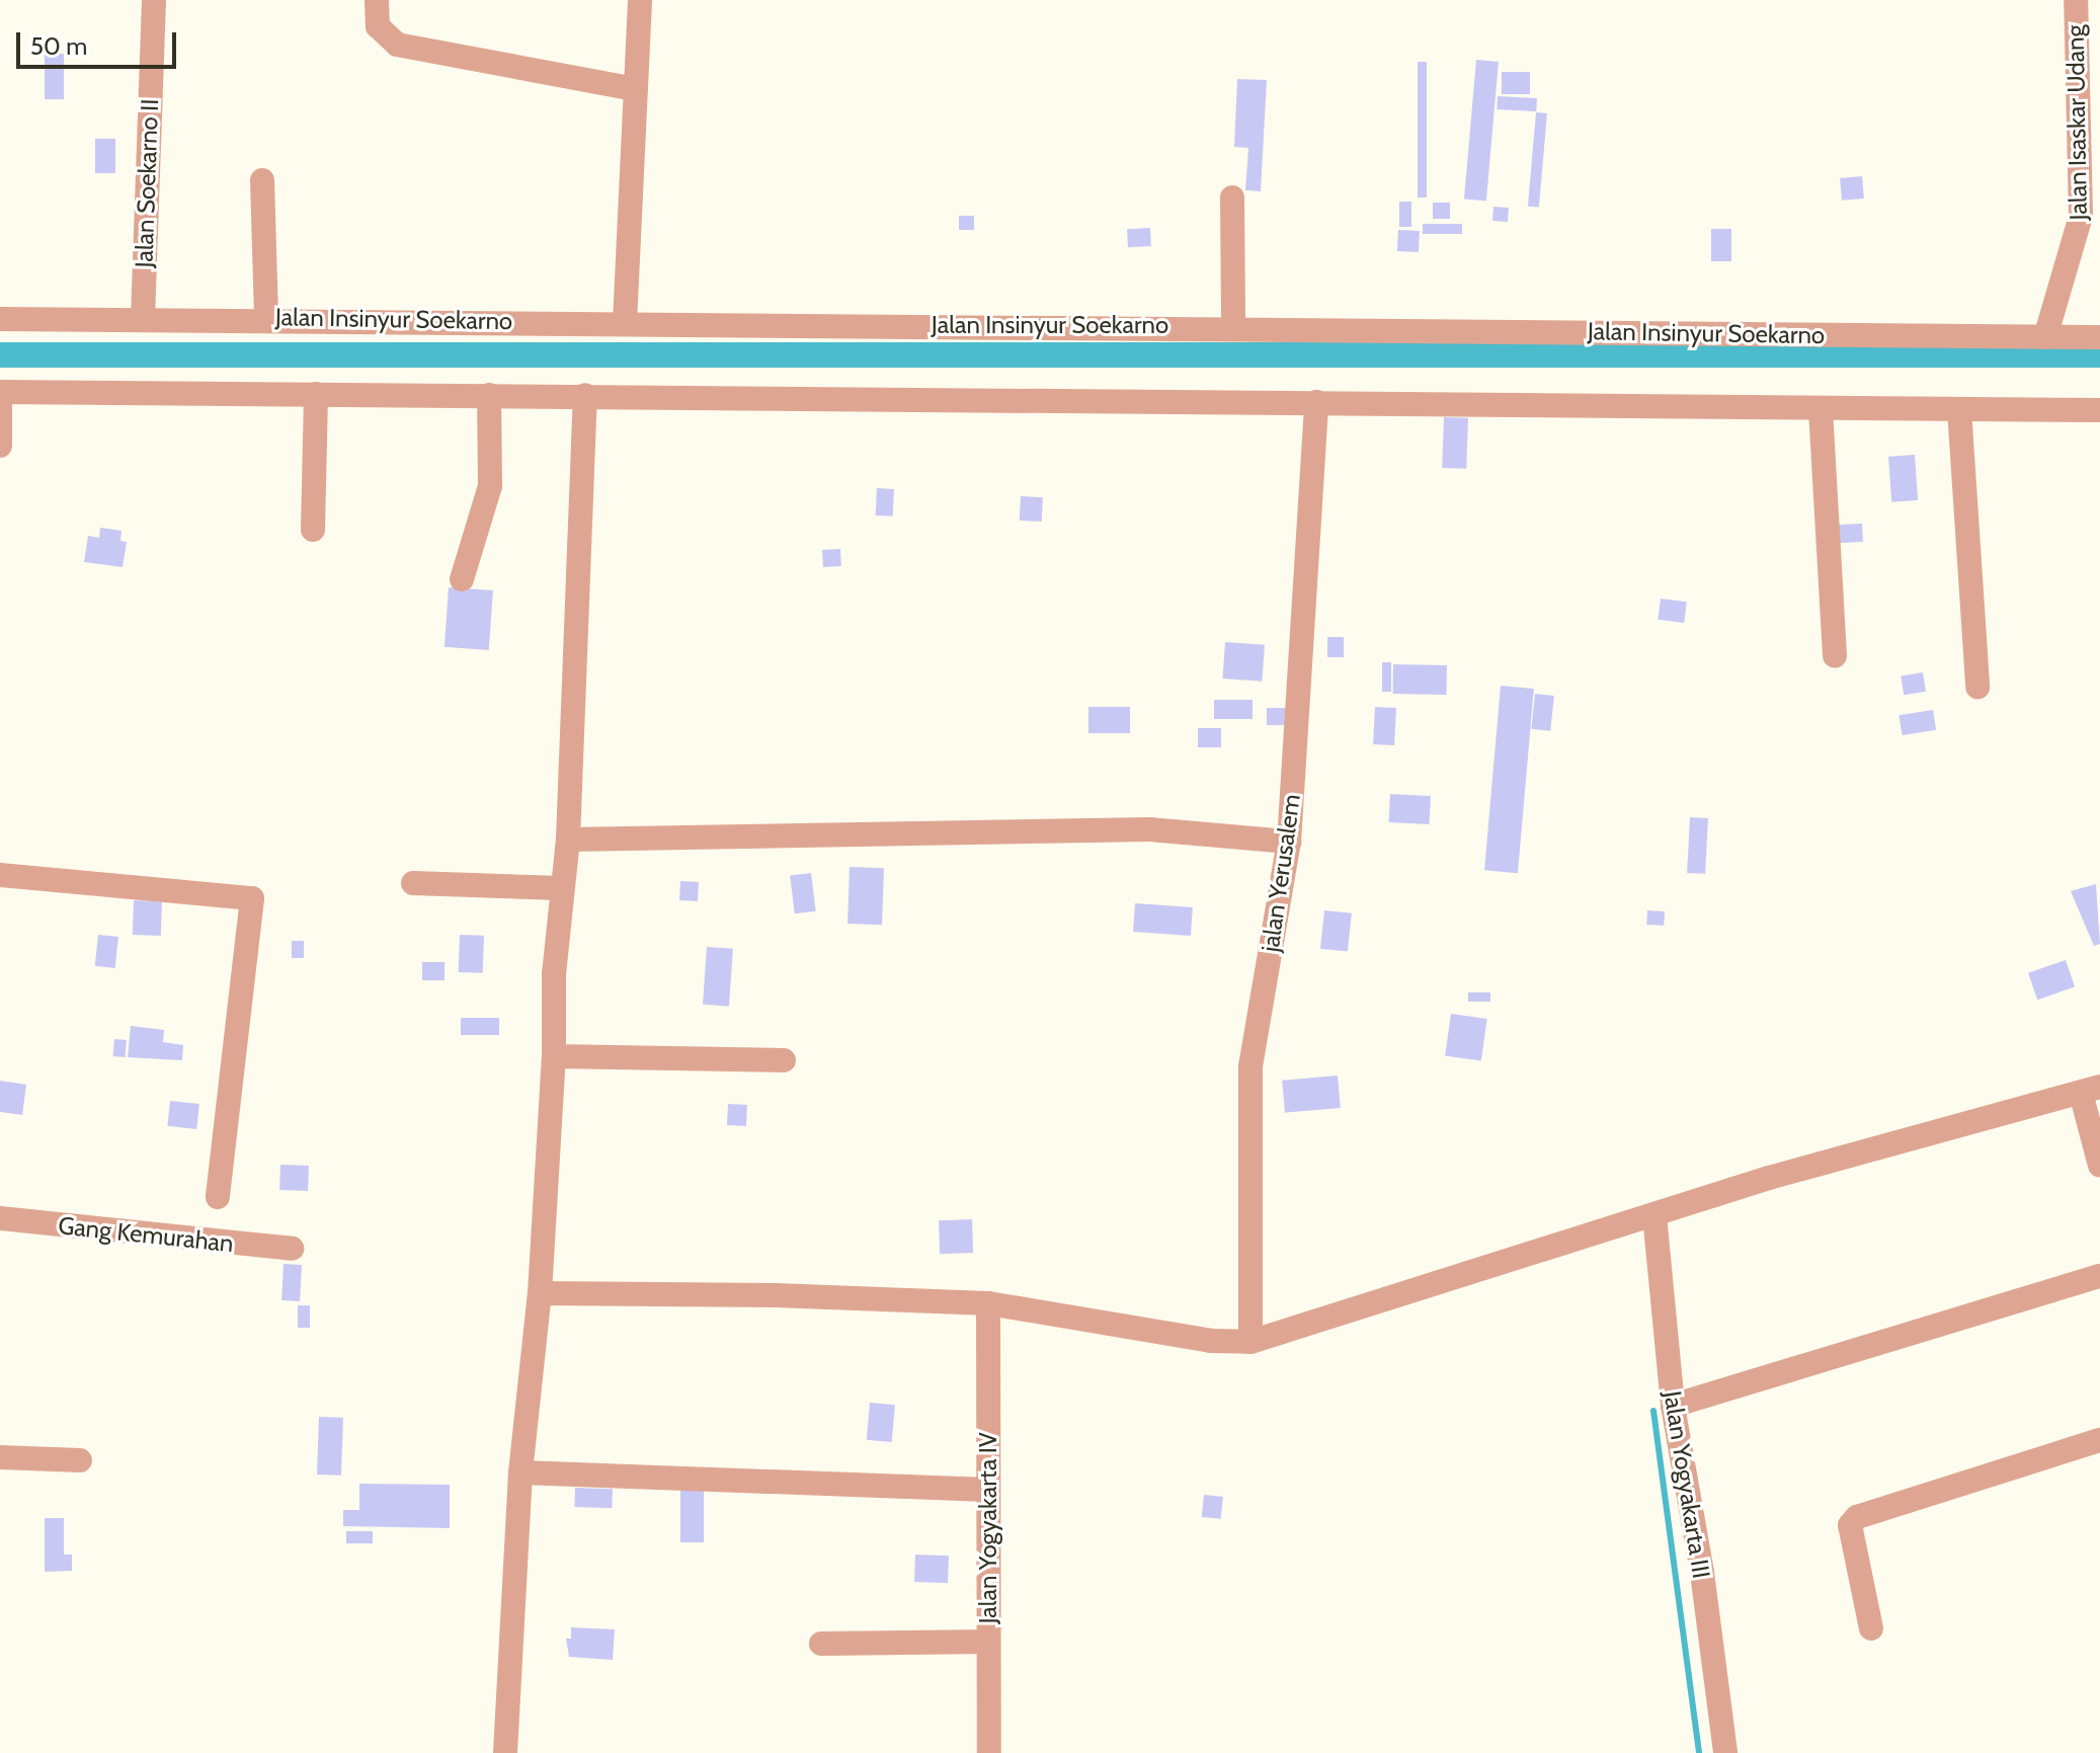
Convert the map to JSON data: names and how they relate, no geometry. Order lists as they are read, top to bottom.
{
  "streets": {
    "street": [
      "Jalan Isaskar Udang",
      "Jalan Soekarno II",
      "Jalan Insinyur Soekarno",
      "jalan Yerusalem",
      "Gang Kemurahan",
      "Jalan Yogyakarta III",
      "Jalan Yogyakarta IV"
    ]
  },
  "crossings": [
    ["Jalan Isaskar Udang", "Jalan Insinyur Soekarno"],
    ["Jalan Soekarno II", "Jalan Insinyur Soekarno"]
  ],
  "scale_bar": "50 m"
}
